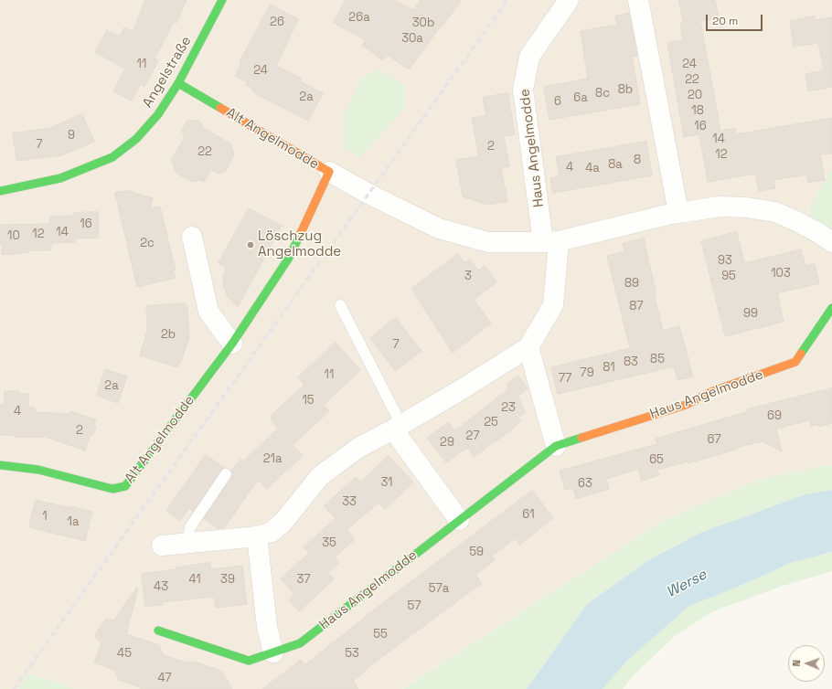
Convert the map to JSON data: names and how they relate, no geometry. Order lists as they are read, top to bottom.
{
  "streets": {
    "street": ["Angelstraße", "Alt Angelmodde", "Haus Angelmodde"]
  },
  "crossings": [
    ["Angelstraße", "Alt Angelmodde"]
  ],
  "water": ["Werse"],
  "places": ["Löschzug Angelmodde"],
  "house_numbers": [
    "26a",
    "26",
    "30b",
    "30a",
    "11",
    "24",
    "24",
    "22",
    "8b",
    "8c",
    "20",
    "2a",
    "6a",
    "6",
    "18",
    "16",
    "9",
    "14",
    "7",
    "2",
    "22",
    "12",
    "8",
    "8a",
    "4",
    "4a",
    "16",
    "14",
    "12",
    "10",
    "2c",
    "93",
    "103",
    "3",
    "95",
    "89",
    "87",
    "99",
    "2b",
    "7",
    "85",
    "83",
    "81",
    "79",
    "11",
    "77",
    "2a",
    "15",
    "23",
    "4",
    "69",
    "25",
    "2",
    "27",
    "67",
    "29",
    "21a",
    "65",
    "31",
    "63",
    "33",
    "61",
    "1",
    "1a",
    "35",
    "59",
    "41",
    "39",
    "37",
    "43",
    "57a",
    "57",
    "55",
    "45",
    "53",
    "47"
  ],
  "scale_bar": "20 m",
  "north": "left"
}
